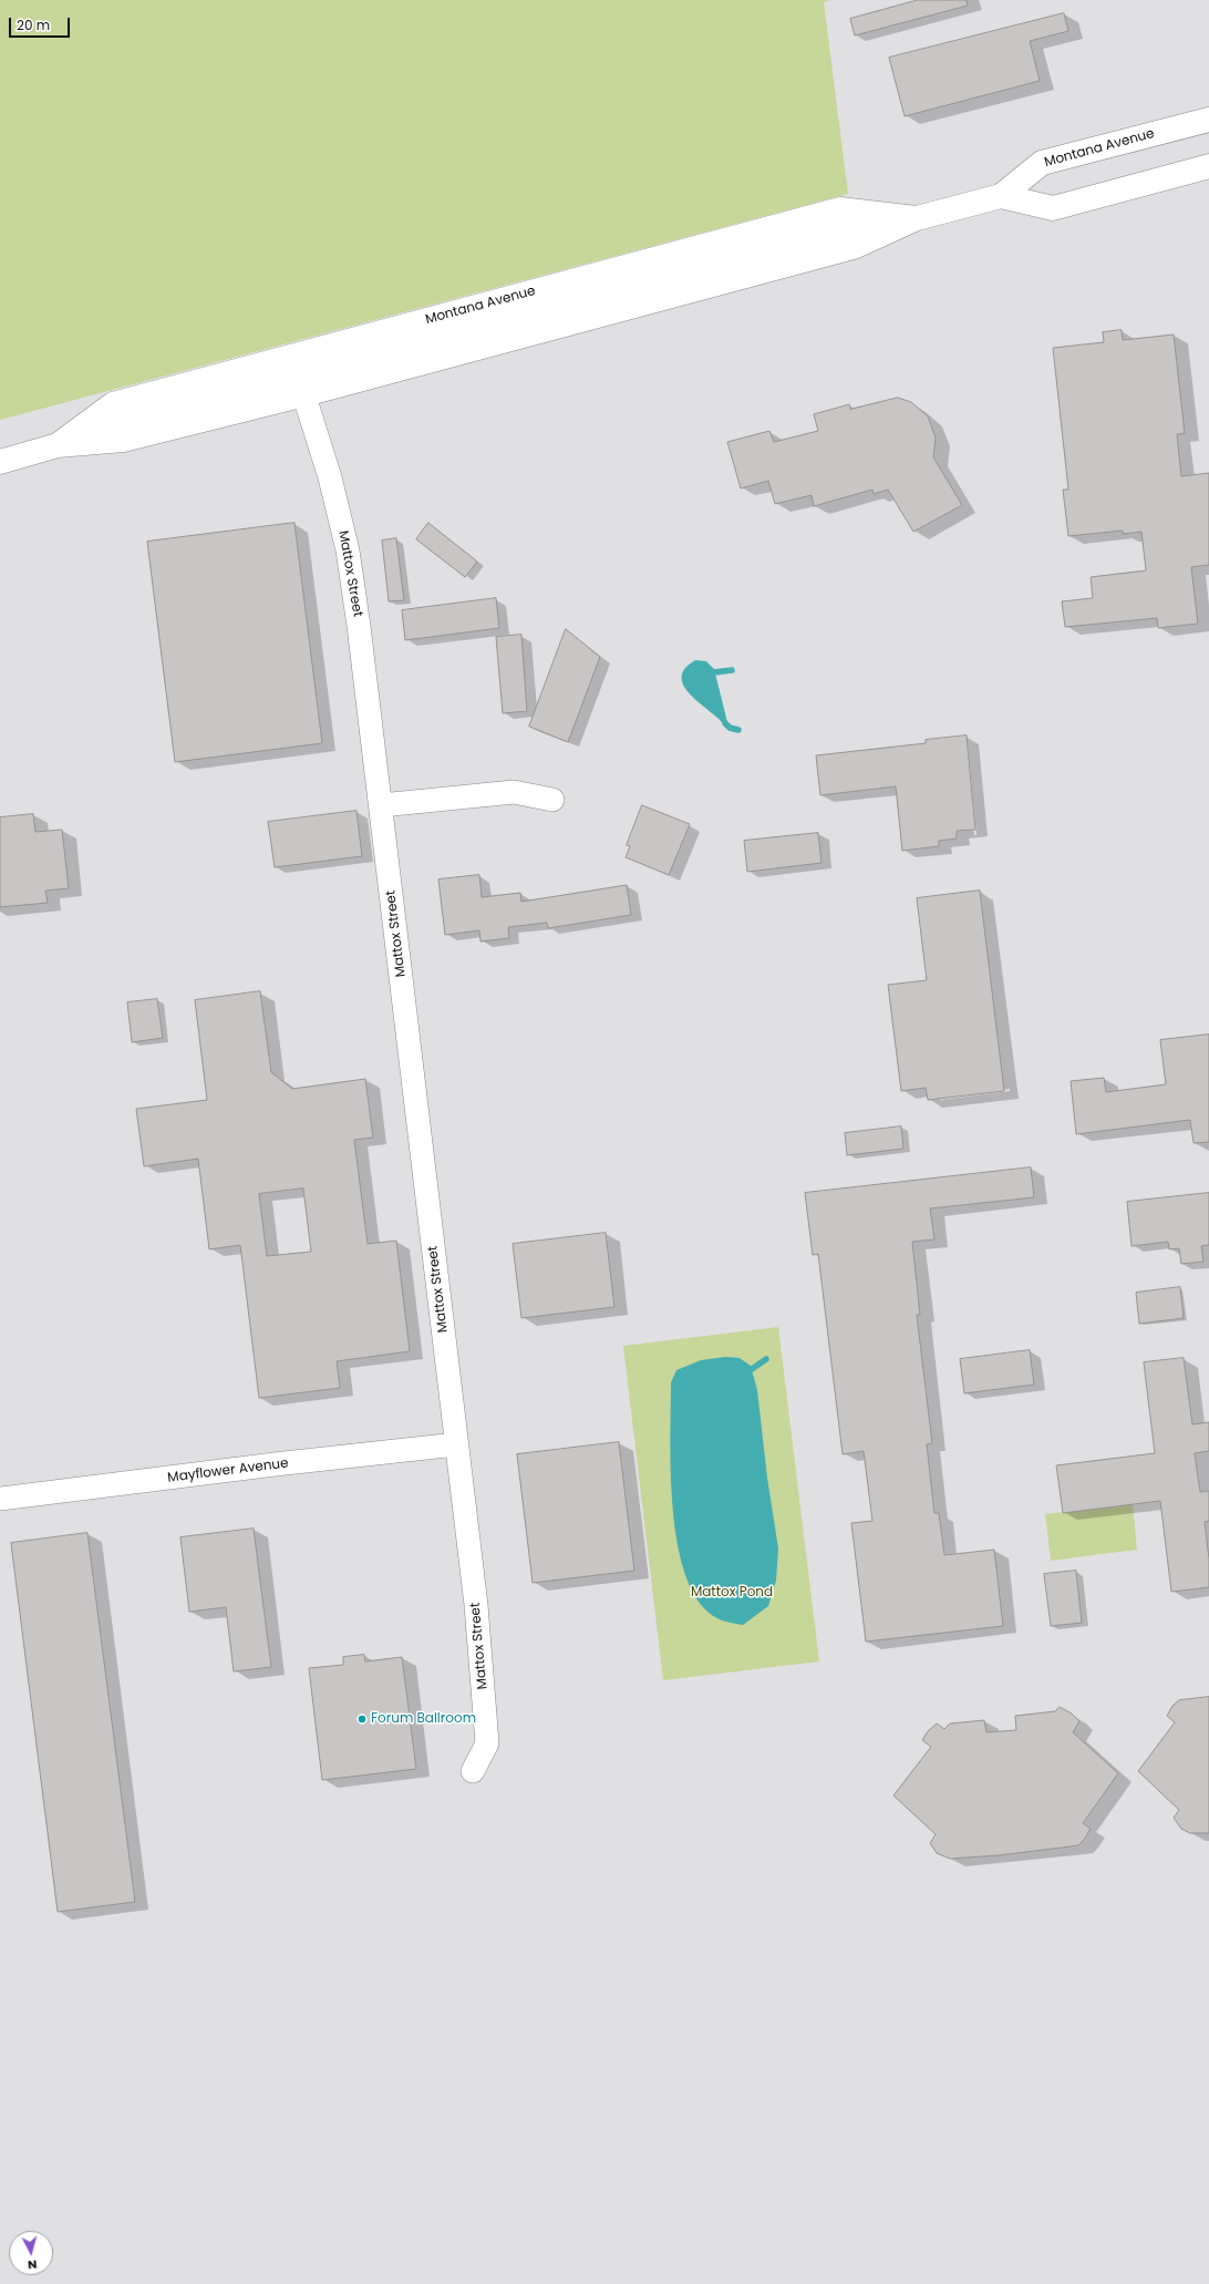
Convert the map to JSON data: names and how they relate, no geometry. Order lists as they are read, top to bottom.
{
  "streets": {
    "highway": ["Montana Avenue"],
    "street": ["Mattox Street", "Mayflower Avenue"]
  },
  "crossings": [
    ["Montana Avenue", "Mattox Street"],
    ["Mattox Street", "Mayflower Avenue"]
  ],
  "parks": ["Mattox Pond"],
  "places": ["Forum Ballroom"],
  "scale_bar": "20 m",
  "north": "bottom"
}
